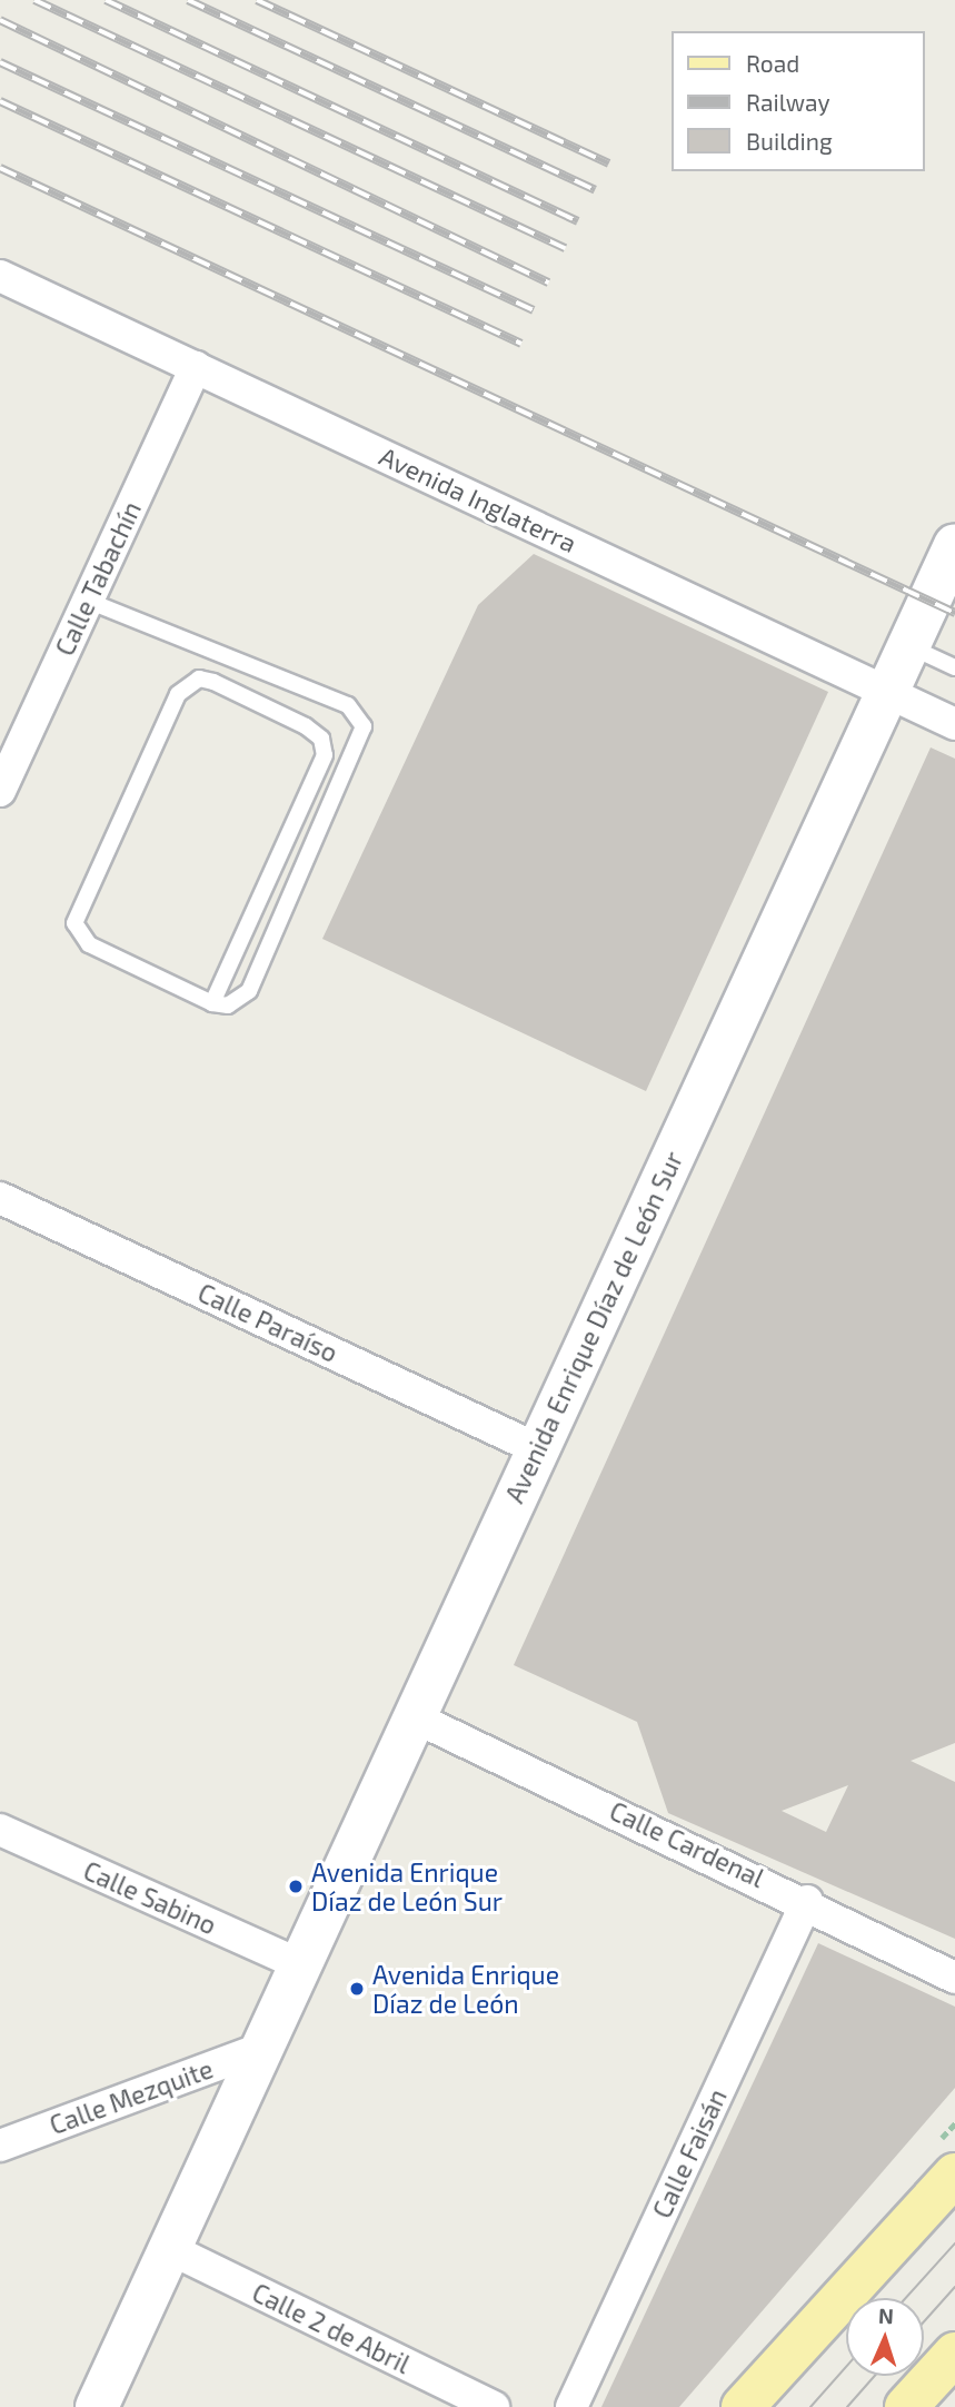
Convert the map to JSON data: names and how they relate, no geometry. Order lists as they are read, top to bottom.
{
  "streets": {
    "main road": ["Avenida Enrique Díaz de León Sur"],
    "street": [
      "Avenida Inglaterra",
      "Calle Tabachín",
      "Calle Paraíso",
      "Calle Cardenal",
      "Calle Sabino",
      "Calle Mezquite",
      "Calle Faisán",
      "Calle 2 de Abril"
    ]
  },
  "crossings": [
    ["Avenida Inglaterra", "Calle Tabachín"],
    ["Avenida Inglaterra", "Avenida Enrique Díaz de León Sur"],
    ["Calle Paraíso", "Avenida Enrique Díaz de León Sur"],
    ["Avenida Enrique Díaz de León Sur", "Calle Cardenal"],
    ["Avenida Enrique Díaz de León Sur", "Calle Sabino"],
    ["Avenida Enrique Díaz de León Sur", "Calle Mezquite"],
    ["Avenida Enrique Díaz de León Sur", "Calle 2 de Abril"],
    ["Calle Cardenal", "Calle Faisán"]
  ],
  "places": ["Avenida Enrique Díaz de León Sur", "Avenida Enrique Díaz de León"],
  "legend": ["Road", "Railway", "Building"],
  "north": "top"
}
